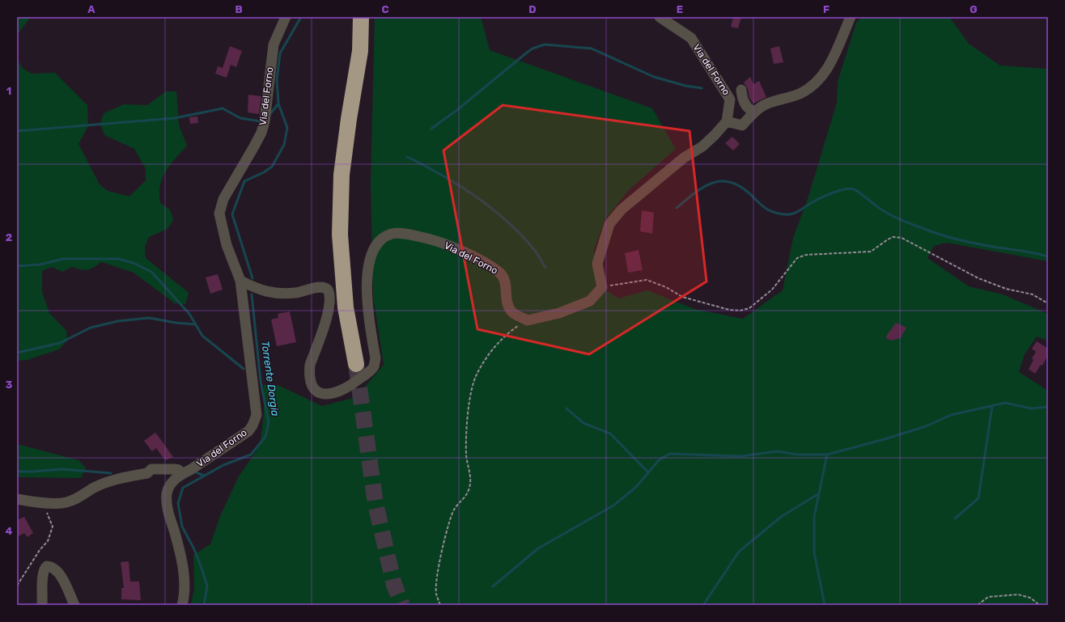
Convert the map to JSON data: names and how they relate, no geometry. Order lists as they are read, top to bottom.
{
  "streets": {
    "street": ["Via del Forno"]
  },
  "water": ["Torrente Dorgia"],
  "grid": {
    "columns": [
      "A",
      "B",
      "C",
      "D",
      "E",
      "F",
      "G"
    ],
    "rows": [
      "1",
      "2",
      "3",
      "4"
    ]
  }
}
